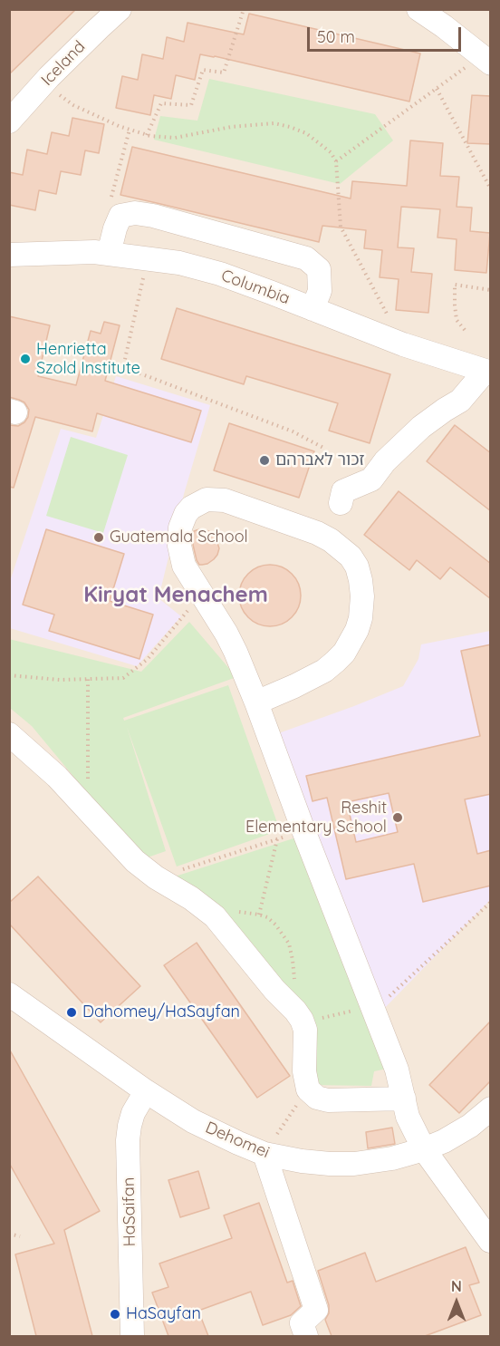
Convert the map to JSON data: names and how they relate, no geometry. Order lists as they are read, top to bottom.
{
  "streets": {
    "street": [
      "Iceland",
      "Columbia",
      "Dehomei",
      "HaSaifan"
    ]
  },
  "crossings": [
    ["Dehomei", "HaSaifan"]
  ],
  "districts": ["Kiryat Menachem"],
  "places": [
    "Henrietta Szold Institute",
    "זכור לאברהם",
    "Guatemala School",
    "Reshit Elementary School",
    "Dahomey/HaSayfan",
    "HaSayfan"
  ],
  "scale_bar": "50 m",
  "north": "top"
}
